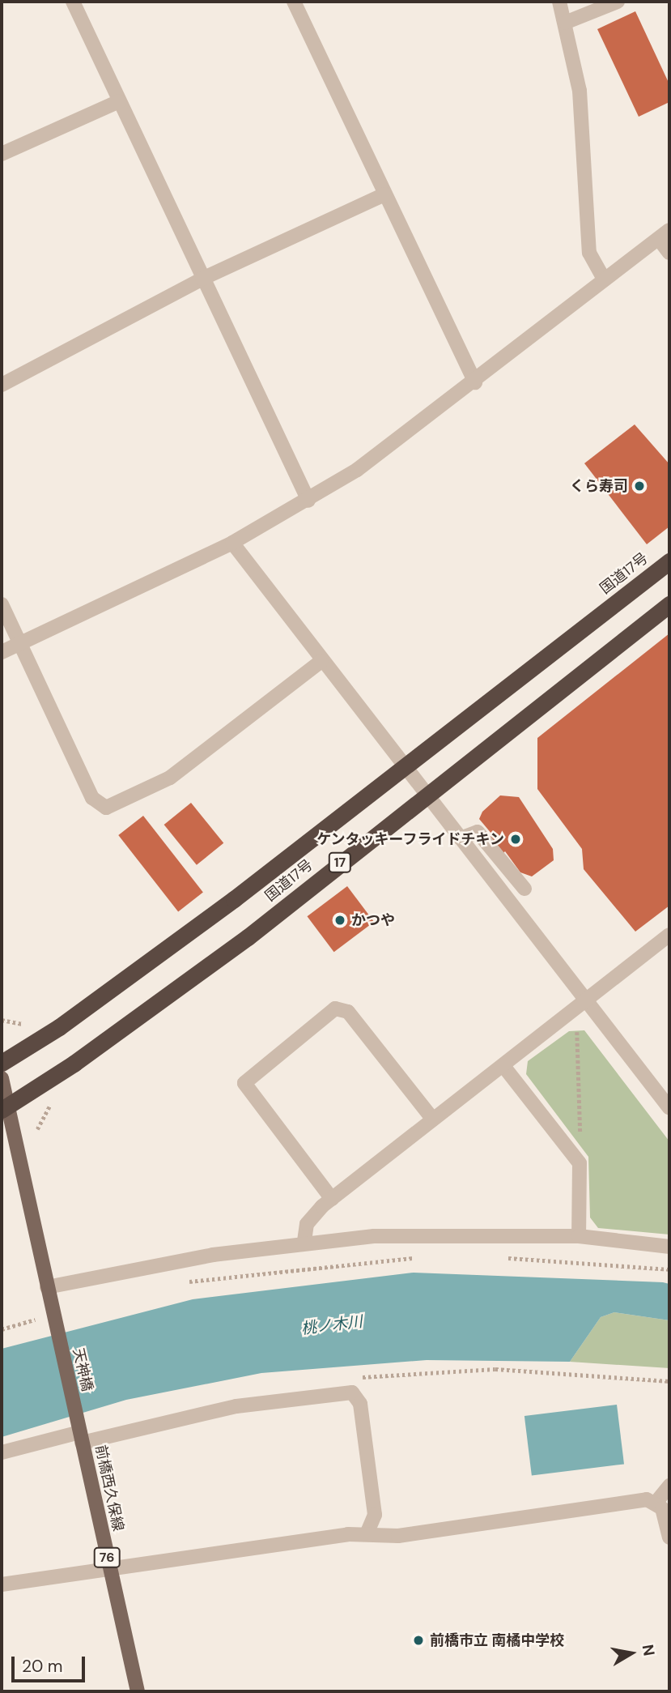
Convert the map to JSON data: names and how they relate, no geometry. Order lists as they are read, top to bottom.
{
  "streets": {
    "highway": ["国道17号", "17"],
    "main road": ["天神橋", "前橋西久保線", "76"]
  },
  "crossings": [
    ["国道17号", "76"],
    ["天神橋", "前橋西久保線"],
    ["天神橋", "76"]
  ],
  "water": ["桃ノ木川"],
  "places": [
    "くら寿司",
    "ケンタッキーフライドチキン",
    "かつや",
    "前橋市立 南橘中学校"
  ],
  "scale_bar": "20 m",
  "north": "right"
}
